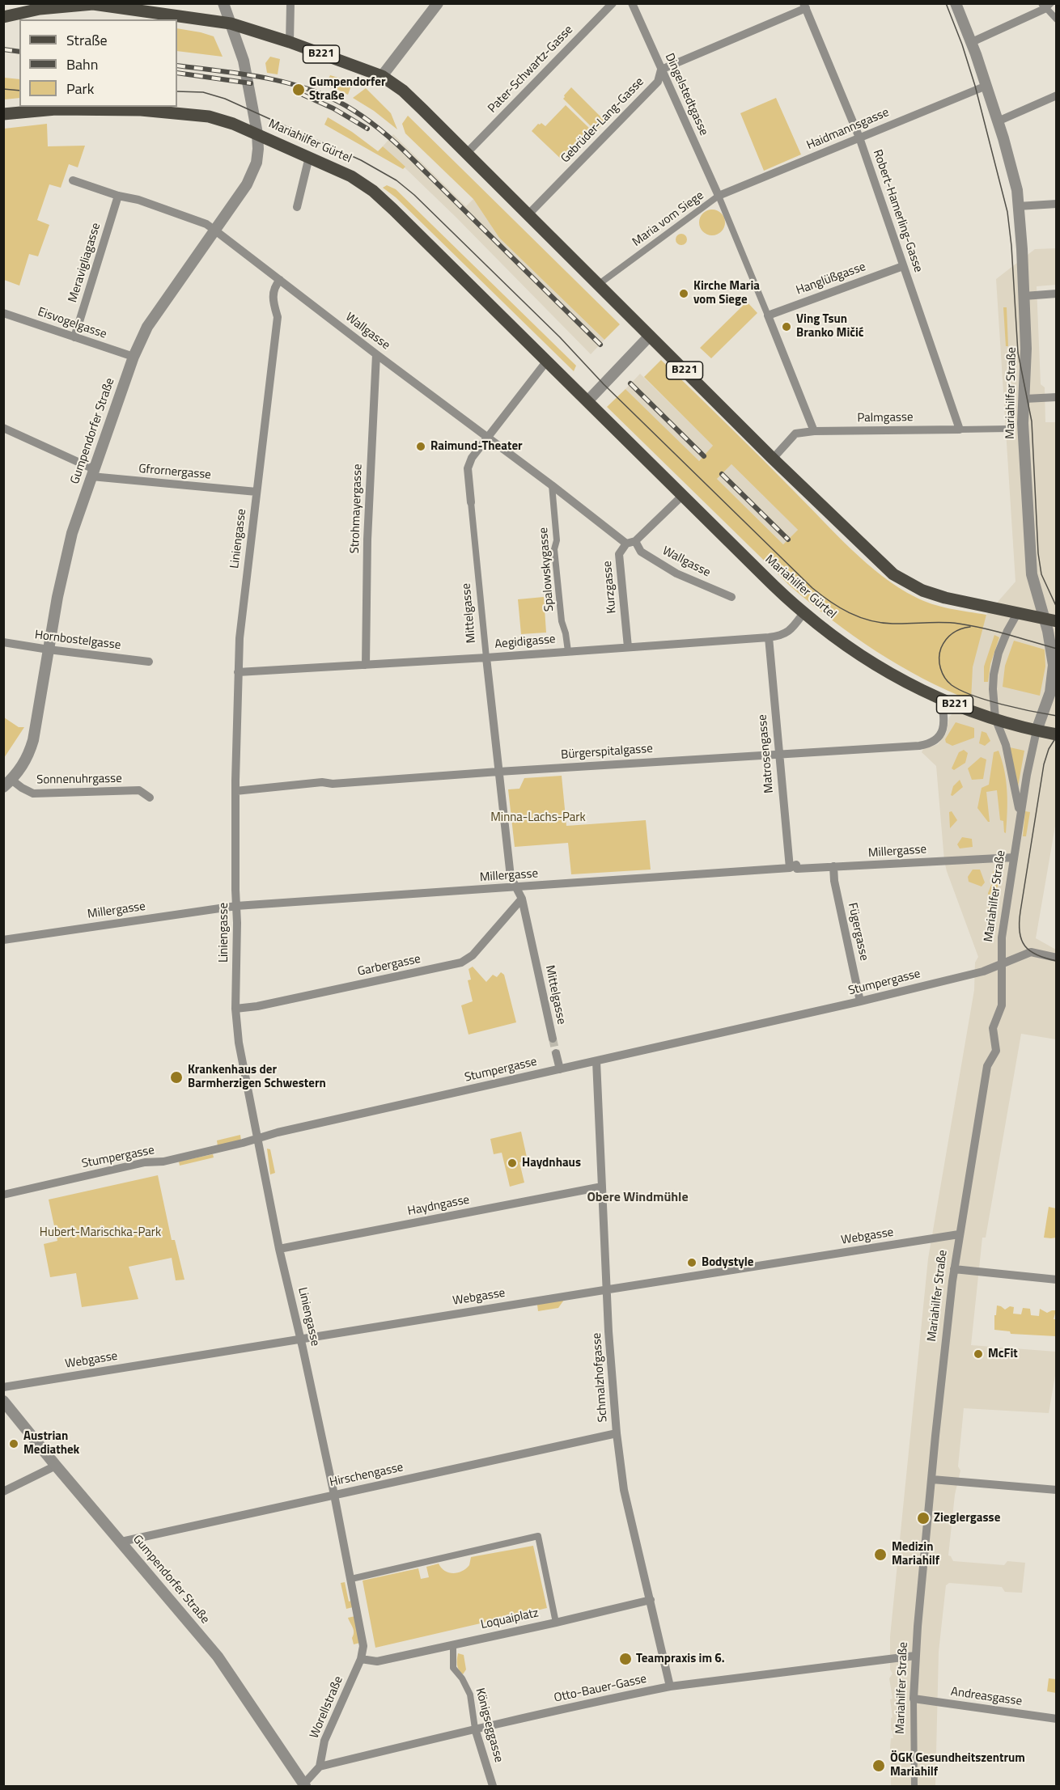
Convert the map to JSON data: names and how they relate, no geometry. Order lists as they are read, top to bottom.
{
  "streets": {
    "main road": ["B221", "Mariahilfer Gürtel"],
    "street": [
      "Pater-Schwartz-Gasse",
      "Dingelstedtgasse",
      "Gebrüder-Lang-Gasse",
      "Haidmannsgasse",
      "Robert-Hamerling-Gasse",
      "Maria vom Siege",
      "Meravigliagasse",
      "Hanglüßgasse",
      "Eisvogelgasse",
      "Wallgasse",
      "Mariahilfer Straße",
      "Palmgasse",
      "Gumpendorfer Straße",
      "Gfrornergasse",
      "Strohmayergasse",
      "Liniengasse",
      "Spalowskygasse",
      "Kurzgasse",
      "Mittelgasse",
      "Hornbostelgasse",
      "Aegidigasse",
      "Bürgerspitalgasse",
      "Matrosengasse",
      "Sonnenuhrgasse",
      "Millergasse",
      "Fügergasse",
      "Garbergasse",
      "Stumpergasse",
      "Haydngasse",
      "Webgasse",
      "Schmalzhofgasse",
      "Hirschengasse",
      "Loquaiplatz",
      "Otto-Bauer-Gasse",
      "Andreasgasse",
      "Worellstraße",
      "Königseggasse"
    ]
  },
  "crossings": [
    ["B221", "Pater-Schwartz-Gasse"],
    ["B221", "Gebrüder-Lang-Gasse"],
    ["B221", "Mariahilfer Gürtel"],
    ["B221", "Maria vom Siege"],
    ["B221", "Mariahilfer Straße"],
    ["B221", "Palmgasse"],
    ["B221", "Gumpendorfer Straße"],
    ["Dingelstedtgasse", "Gebrüder-Lang-Gasse"],
    ["Dingelstedtgasse", "Haidmannsgasse"],
    ["Dingelstedtgasse", "Maria vom Siege"],
    ["Haidmannsgasse", "Robert-Hamerling-Gasse"],
    ["Haidmannsgasse", "Maria vom Siege"],
    ["Haidmannsgasse", "Mariahilfer Straße"],
    ["Mariahilfer Gürtel", "Mariahilfer Straße"],
    ["Mariahilfer Gürtel", "Gumpendorfer Straße"],
    ["Mariahilfer Gürtel", "Mittelgasse"],
    ["Mariahilfer Gürtel", "Aegidigasse"],
    ["Mariahilfer Gürtel", "Bürgerspitalgasse"],
    ["Robert-Hamerling-Gasse", "Hanglüßgasse"],
    ["Robert-Hamerling-Gasse", "Palmgasse"],
    ["Maria vom Siege", "Hanglüßgasse"],
    ["Meravigliagasse", "Eisvogelgasse"],
    ["Meravigliagasse", "Wallgasse"],
    ["Eisvogelgasse", "Gumpendorfer Straße"],
    ["Wallgasse", "Gumpendorfer Straße"],
    ["Wallgasse", "Strohmayergasse"],
    ["Wallgasse", "Liniengasse"],
    ["Wallgasse", "Spalowskygasse"],
    ["Wallgasse", "Kurzgasse"],
    ["Wallgasse", "Mittelgasse"],
    ["Mariahilfer Straße", "Millergasse"],
    ["Mariahilfer Straße", "Stumpergasse"],
    ["Mariahilfer Straße", "Webgasse"],
    ["Mariahilfer Straße", "Otto-Bauer-Gasse"],
    ["Mariahilfer Straße", "Andreasgasse"],
    ["Gumpendorfer Straße", "Gfrornergasse"],
    ["Gumpendorfer Straße", "Hornbostelgasse"],
    ["Gumpendorfer Straße", "Sonnenuhrgasse"],
    ["Gumpendorfer Straße", "Hirschengasse"],
    ["Gfrornergasse", "Liniengasse"],
    ["Strohmayergasse", "Aegidigasse"],
    ["Liniengasse", "Aegidigasse"],
    ["Liniengasse", "Bürgerspitalgasse"],
    ["Liniengasse", "Millergasse"],
    ["Liniengasse", "Garbergasse"],
    ["Liniengasse", "Stumpergasse"],
    ["Liniengasse", "Haydngasse"],
    ["Liniengasse", "Webgasse"],
    ["Liniengasse", "Hirschengasse"],
    ["Liniengasse", "Loquaiplatz"],
    ["Spalowskygasse", "Aegidigasse"],
    ["Kurzgasse", "Aegidigasse"],
    ["Mittelgasse", "Aegidigasse"],
    ["Mittelgasse", "Bürgerspitalgasse"],
    ["Mittelgasse", "Millergasse"],
    ["Mittelgasse", "Garbergasse"],
    ["Aegidigasse", "Matrosengasse"],
    ["Bürgerspitalgasse", "Matrosengasse"],
    ["Matrosengasse", "Millergasse"],
    ["Millergasse", "Fügergasse"],
    ["Fügergasse", "Stumpergasse"],
    ["Stumpergasse", "Schmalzhofgasse"],
    ["Haydngasse", "Schmalzhofgasse"],
    ["Webgasse", "Schmalzhofgasse"],
    ["Schmalzhofgasse", "Hirschengasse"],
    ["Schmalzhofgasse", "Otto-Bauer-Gasse"],
    ["Loquaiplatz", "Worellstraße"],
    ["Loquaiplatz", "Königseggasse"],
    ["Otto-Bauer-Gasse", "Worellstraße"],
    ["Otto-Bauer-Gasse", "Königseggasse"]
  ],
  "districts": ["Obere Windmühle"],
  "parks": ["Minna-Lachs-Park", "Hubert-Marischka-Park"],
  "places": [
    "Gumpendorfer Straße",
    "Kirche Maria vom Siege",
    "Ving Tsun Branko Mičić",
    "Raimund-Theater",
    "Krankenhaus der Barmherzigen Schwestern",
    "Haydnhaus",
    "Bodystyle",
    "McFit",
    "Austrian Mediathek",
    "Zieglergasse",
    "Medizin Mariahilf",
    "Teampraxis im 6.",
    "ÖGK Gesundheitszentrum Mariahilf"
  ],
  "legend": ["Straße", "Bahn", "Park"]
}
